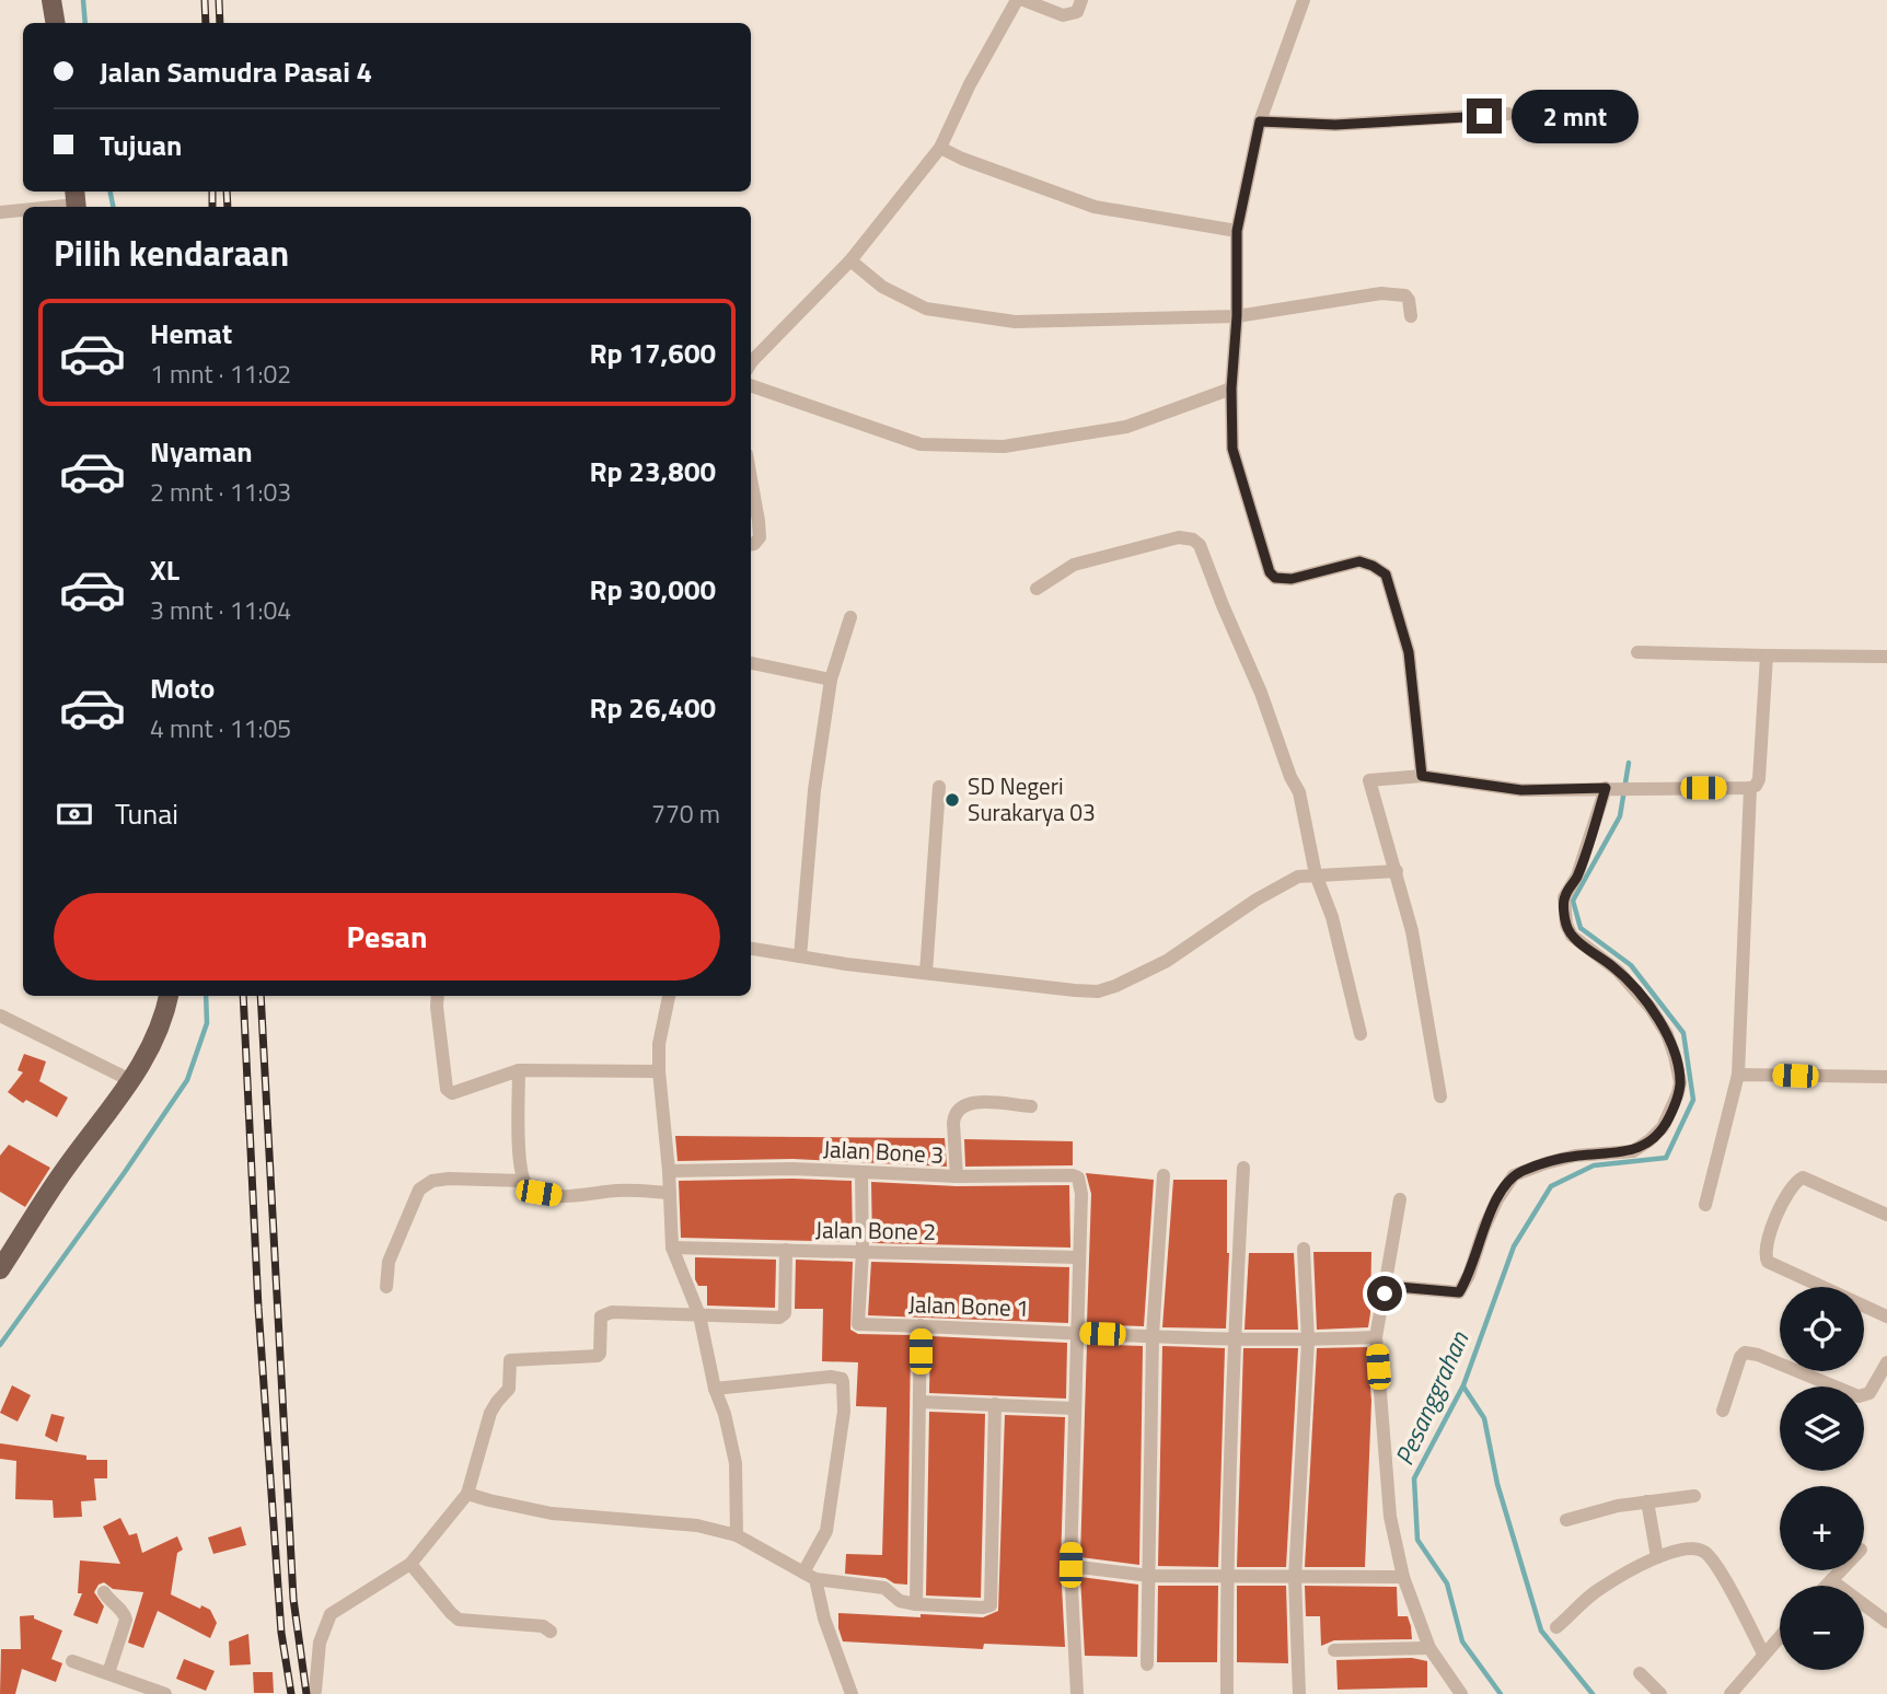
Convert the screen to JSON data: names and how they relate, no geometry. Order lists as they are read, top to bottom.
{
  "streets": {
    "street": ["Jalan Bone 3", "Jalan Bone 2", "Jalan Bone 1"]
  },
  "crossings": [
    ["Jalan Bone 3", "Jalan Bone 2"],
    ["Jalan Bone 2", "Jalan Bone 1"]
  ],
  "water": ["Pesanggrahan"],
  "places": ["SD Negeri Surakarya 03"],
  "page": {
    "banner": ["Jalan Samudra Pasai 4", "Tujuan"],
    "bubble": "2 mnt",
    "heading": "Pilih kendaraan",
    "list": [
      {
        "name": "Hemat",
        "note": "1 mnt · 11:02",
        "value": "Rp 17,600"
      },
      {
        "name": "Nyaman",
        "note": "2 mnt · 11:03",
        "value": "Rp 23,800"
      },
      {
        "name": "XL",
        "note": "3 mnt · 11:04",
        "value": "Rp 30,000"
      },
      {
        "name": "Moto",
        "note": "4 mnt · 11:05",
        "value": "Rp 26,400"
      }
    ],
    "pay": ["Tunai", "770 m"],
    "buttons": "Pesan",
    "map_buttons": ["+", "−"]
  }
}
